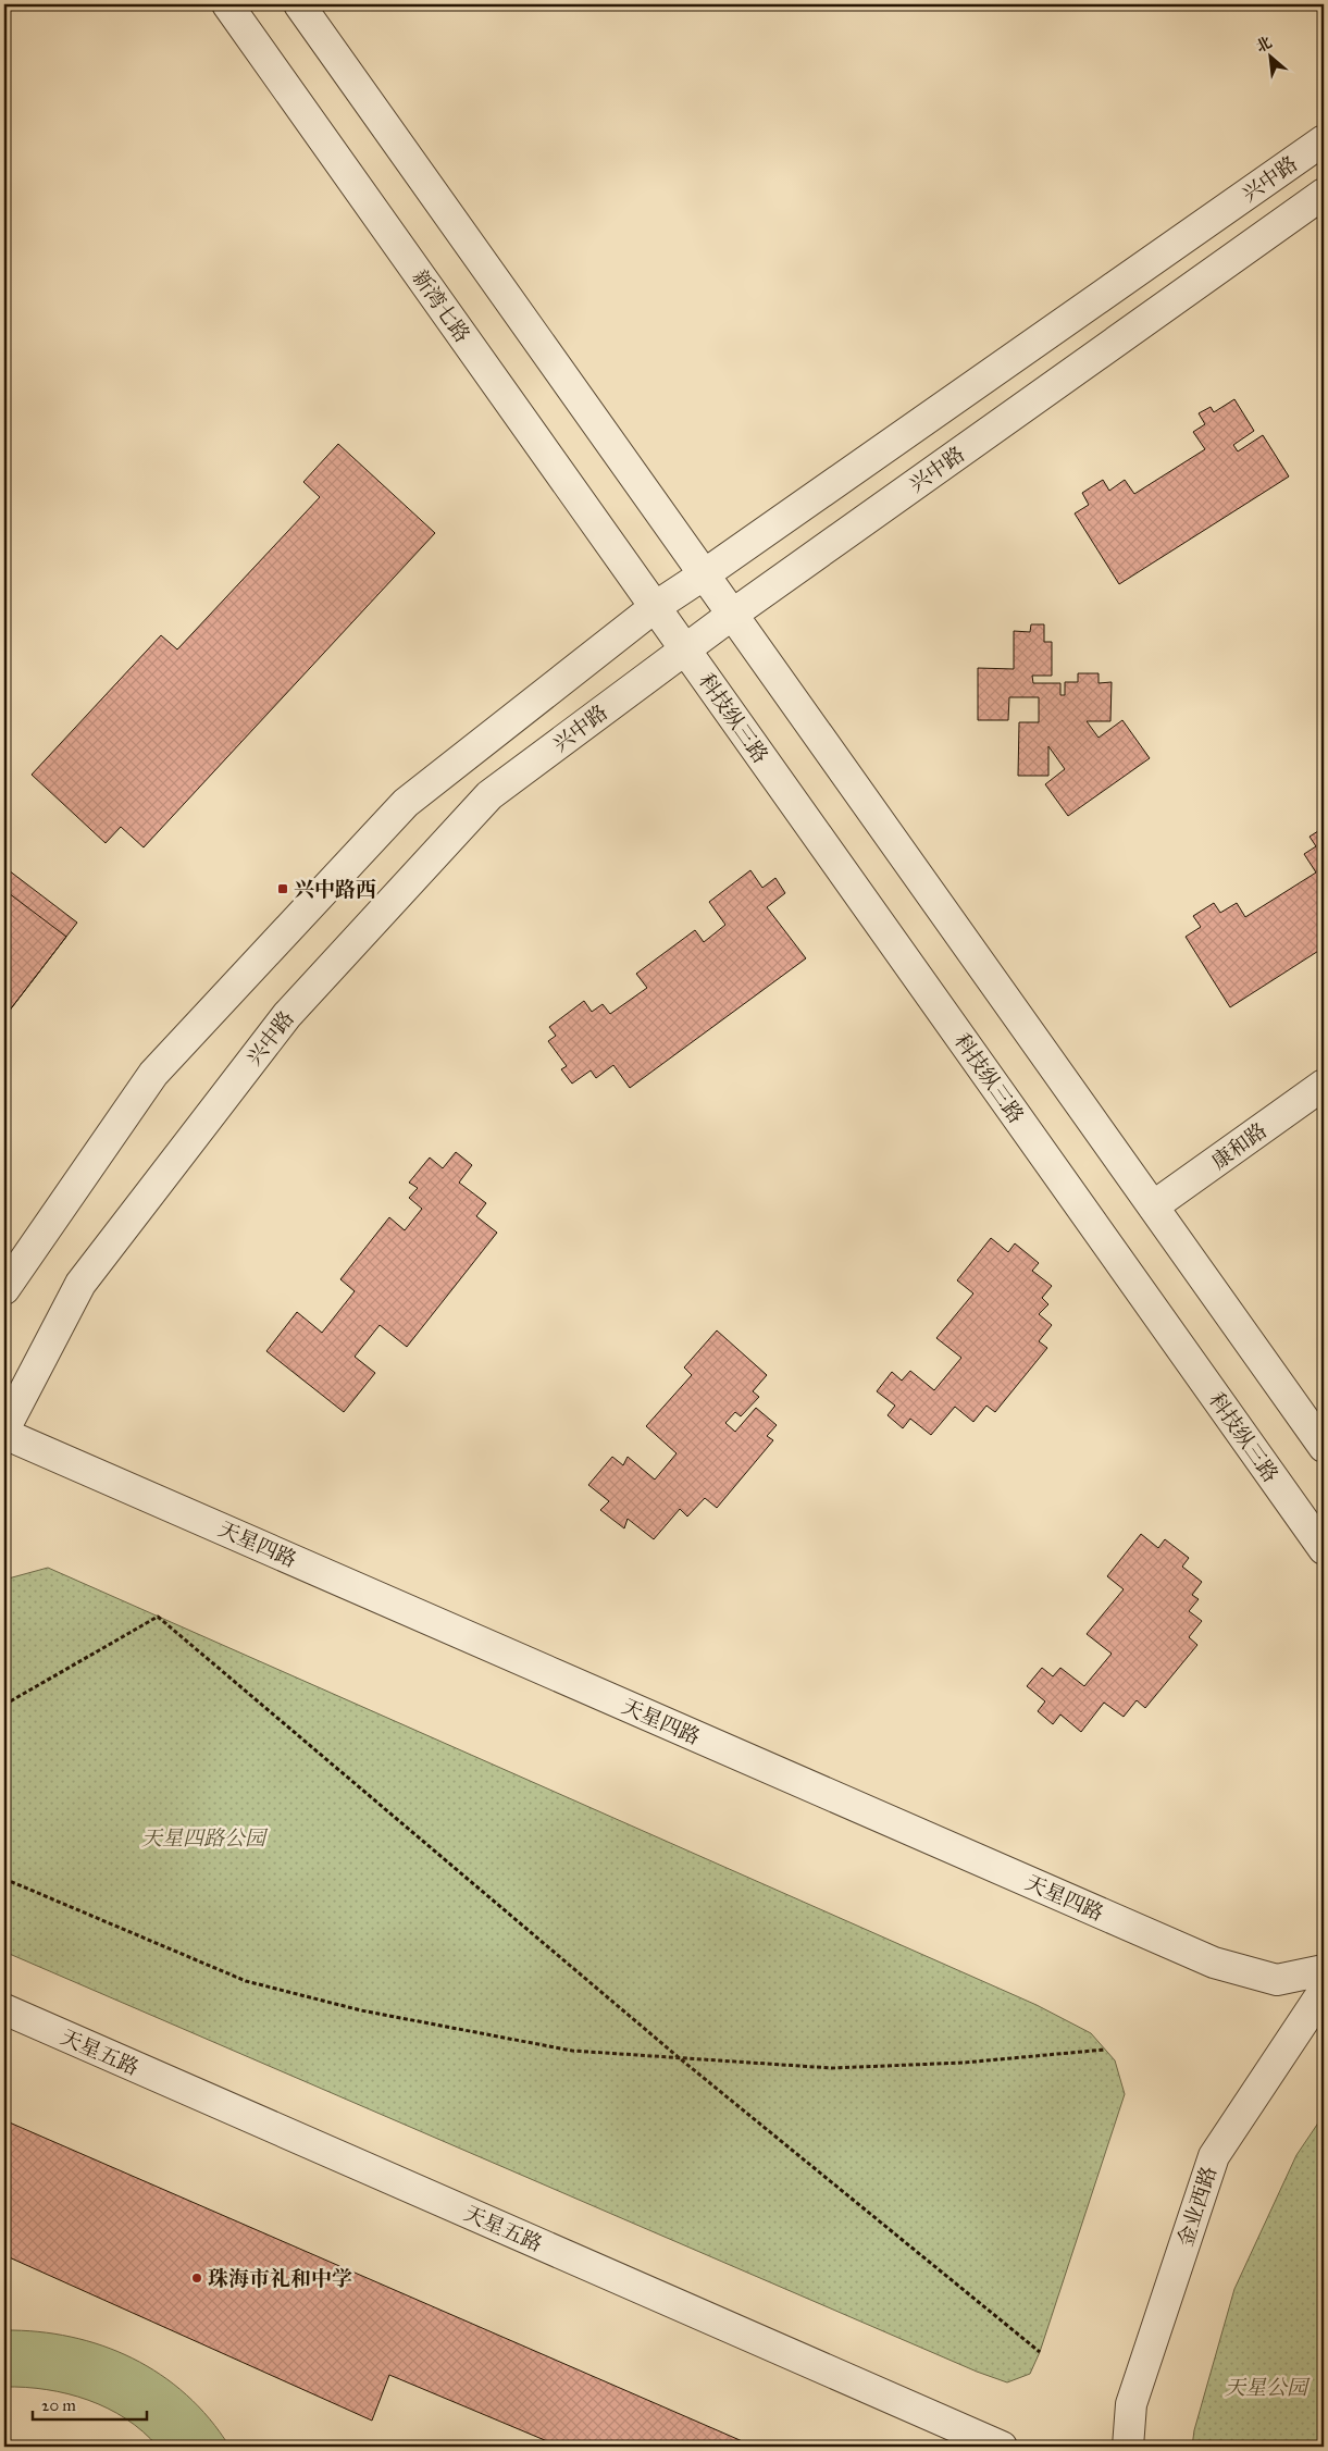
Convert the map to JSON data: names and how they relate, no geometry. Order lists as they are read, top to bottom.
{
  "streets": {
    "street": [
      "兴中路",
      "新湾七路",
      "科技纵三路",
      "康和路",
      "天星四路",
      "天星五路",
      "金业西路"
    ]
  },
  "crossings": [
    ["兴中路", "新湾七路"],
    ["兴中路", "科技纵三路"],
    ["兴中路", "天星四路"],
    ["新湾七路", "科技纵三路"]
  ],
  "parks": ["天星四路公园", "天星公园"],
  "places": {
    "transit": ["兴中路西"],
    "other": ["珠海市礼和中学"]
  },
  "scale_bar": "20 m",
  "north": "top left"
}
